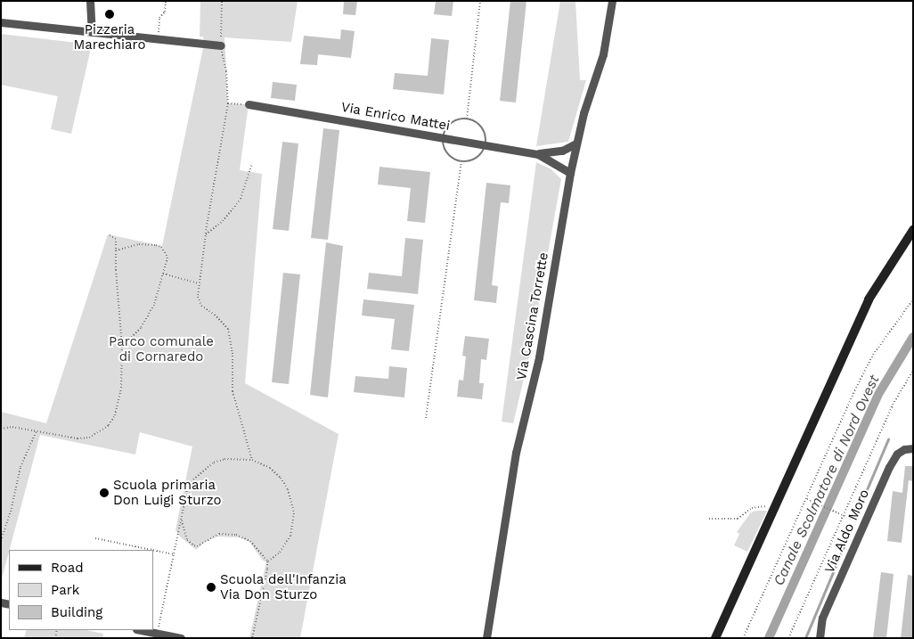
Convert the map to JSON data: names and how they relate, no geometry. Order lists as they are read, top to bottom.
{
  "streets": {
    "street": ["Via Enrico Mattei", "Via Cascina Torrette", "Via Aldo Moro"]
  },
  "crossings": [
    ["Via Enrico Mattei", "Via Cascina Torrette"]
  ],
  "water": ["Canale Scolmatore di Nord Ovest"],
  "parks": ["Parco comunale di Cornaredo"],
  "places": ["Pizzeria Marechiaro", "Scuola primaria Don Luigi Sturzo", "Scuola dell'Infanzia Via Don Sturzo"],
  "legend": ["Road", "Park", "Building"]
}
